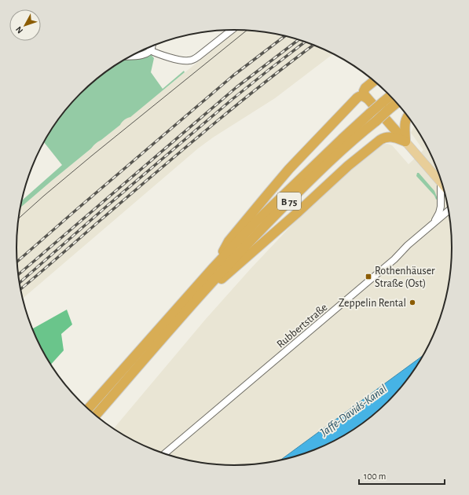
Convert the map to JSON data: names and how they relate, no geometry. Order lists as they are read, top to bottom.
{
  "streets": {
    "highway": ["B 75"],
    "street": ["Rubbertstraße"]
  },
  "water": ["Jaffe-Davids-Kanal"],
  "places": {
    "transit": ["Rothenhäuser Straße (Ost)"],
    "other": ["Zeppelin Rental"]
  },
  "scale_bar": "100 m",
  "north": "bottom left"
}
